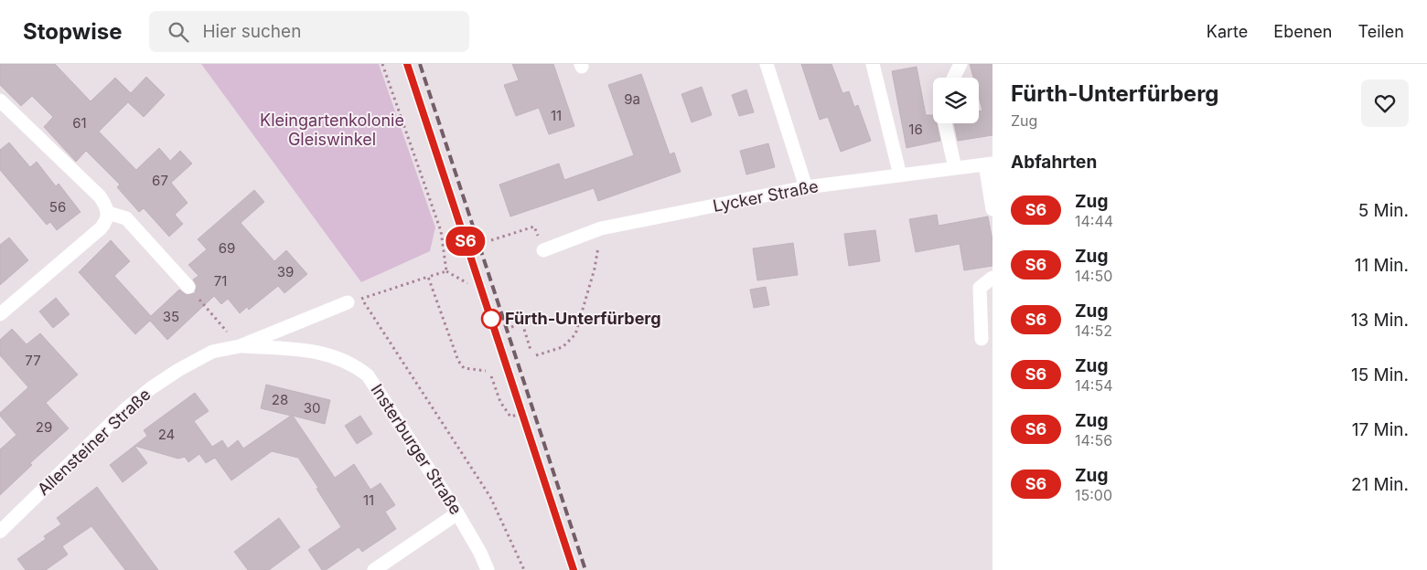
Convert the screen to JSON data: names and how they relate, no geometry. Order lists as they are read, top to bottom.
{
  "streets": {
    "street": ["Lycker Straße", "Allensteiner Straße", "Insterburger Straße"]
  },
  "crossings": [
    ["Allensteiner Straße", "Insterburger Straße"]
  ],
  "parks": ["Kleingartenkolonie Gleiswinkel"],
  "places": ["Fürth-Unterfürberg"],
  "house_numbers": [
    "9a",
    "11",
    "61",
    "16",
    "67",
    "56",
    "69",
    "39",
    "71",
    "35",
    "77",
    "28",
    "30",
    "29",
    "24",
    "11"
  ],
  "page": {
    "header": "Stopwise",
    "search": "Hier suchen",
    "nav": ["Karte", "Ebenen", "Teilen"],
    "on_map": "S6",
    "heading": [
      ["Fürth-Unterfürberg", "Zug"],
      "Abfahrten"
    ],
    "list": [
      {
        "mark": "S6",
        "name": "Zug",
        "note": "14:44",
        "value": "5 Min."
      },
      {
        "mark": "S6",
        "name": "Zug",
        "note": "14:50",
        "value": "11 Min."
      },
      {
        "mark": "S6",
        "name": "Zug",
        "note": "14:52",
        "value": "13 Min."
      },
      {
        "mark": "S6",
        "name": "Zug",
        "note": "14:54",
        "value": "15 Min."
      },
      {
        "mark": "S6",
        "name": "Zug",
        "note": "14:56",
        "value": "17 Min."
      },
      {
        "mark": "S6",
        "name": "Zug",
        "note": "15:00",
        "value": "21 Min."
      }
    ]
  }
}
